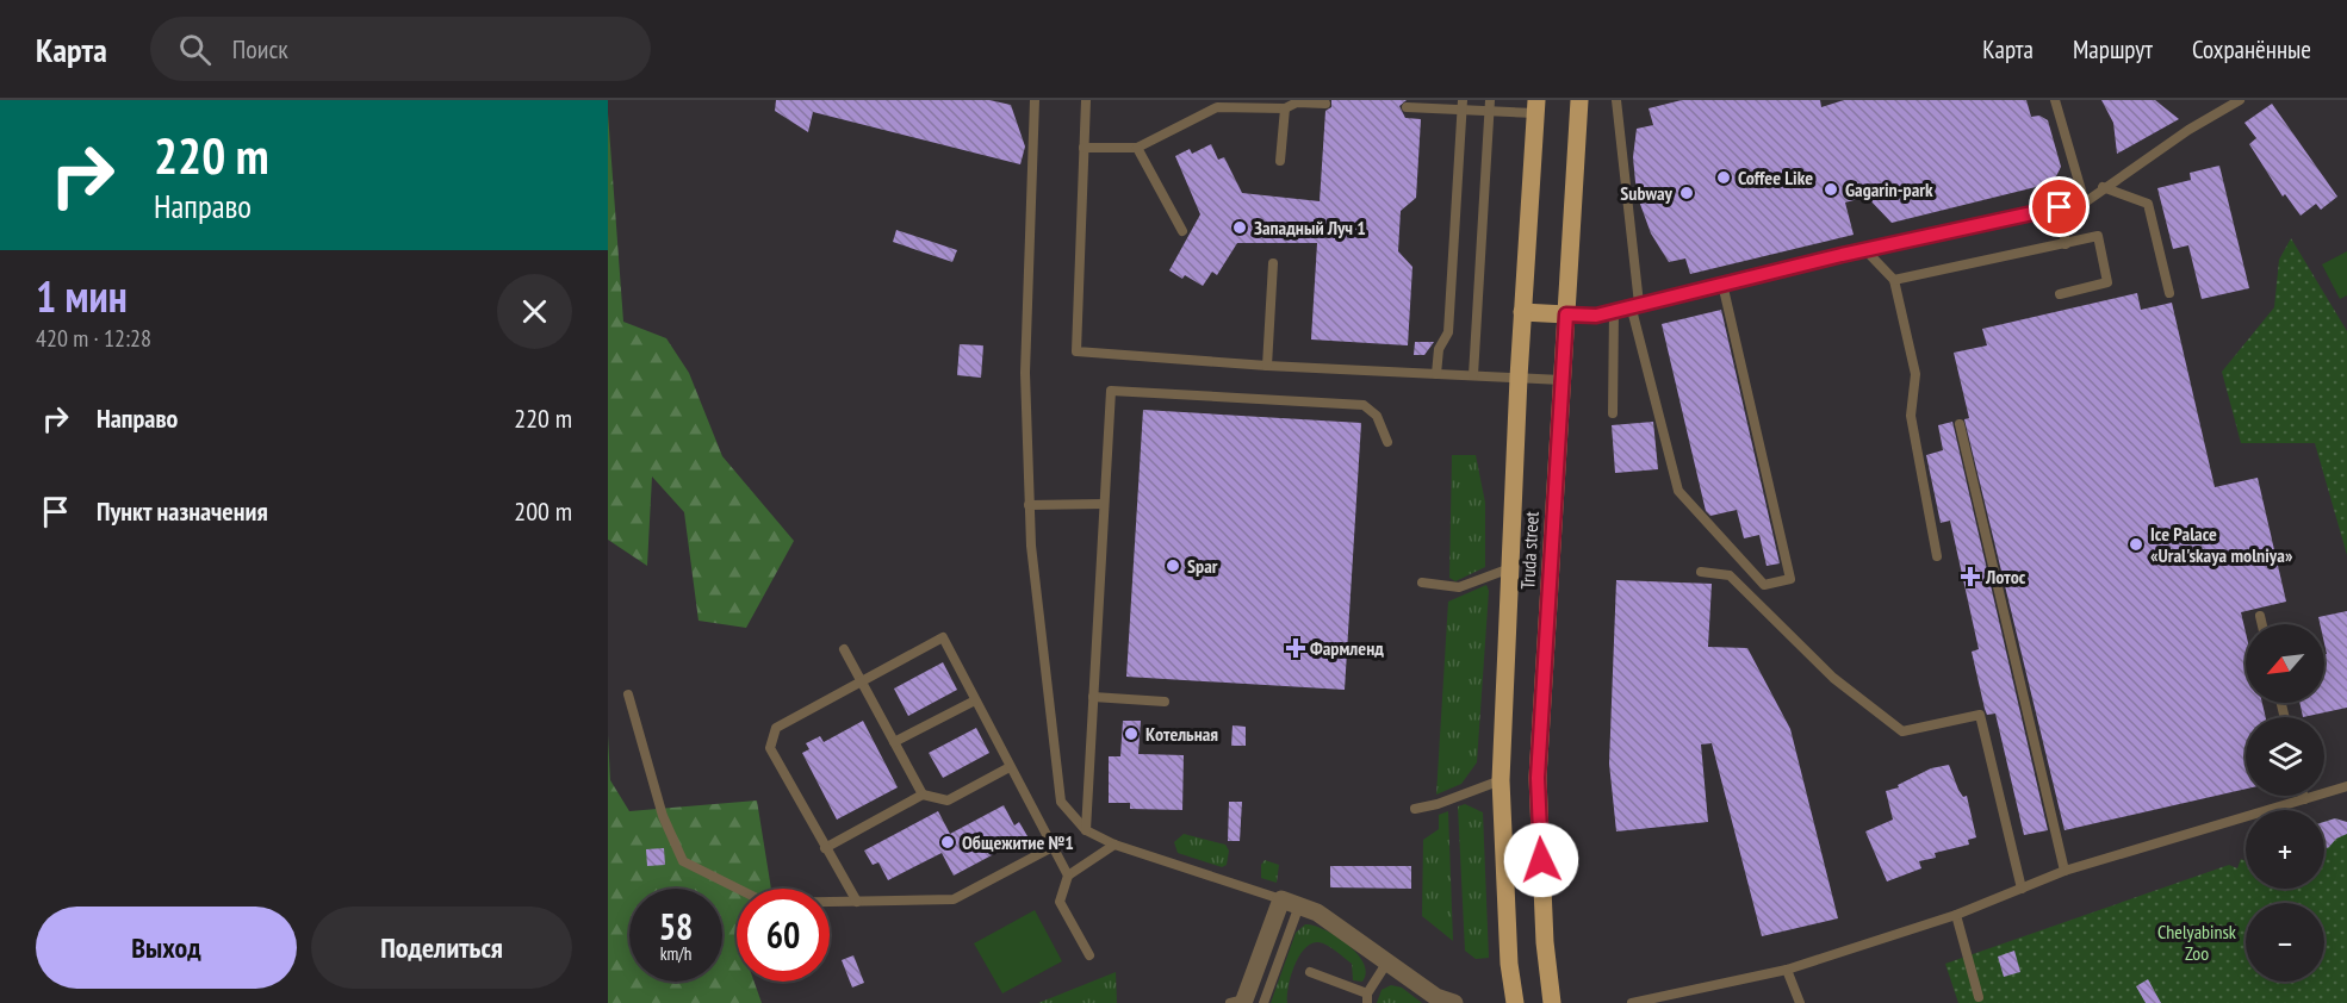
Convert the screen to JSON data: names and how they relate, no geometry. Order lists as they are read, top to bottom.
{
  "streets": {
    "main road": ["Truda street"]
  },
  "parks": ["Chelyabinsk Zoo"],
  "places": {
    "other": [
      "Coffee Like",
      "Gagarin-park",
      "Subway",
      "Западный Луч 1",
      "Ice Palace «Ural'skaya molniya»",
      "Spar",
      "Котельная",
      "Общежитие №1"
    ],
    "health": ["Лотос", "Фармленд"]
  },
  "north": "bottom left",
  "page": {
    "header": "Карта",
    "search": "Поиск",
    "nav": ["Карта", "Маршрут", "Сохранённые"],
    "turn": ["220 m", "Направо"],
    "heading": ["1 мин", "420 m · 12:28"],
    "list": [
      {
        "name": "Направо",
        "value": "220 m"
      },
      {
        "name": "Пункт назначения",
        "value": "200 m"
      }
    ],
    "map_buttons": ["+", "−"],
    "speed": "58 km/h",
    "limit": "60",
    "buttons": ["Выход", "Поделиться"]
  }
}
